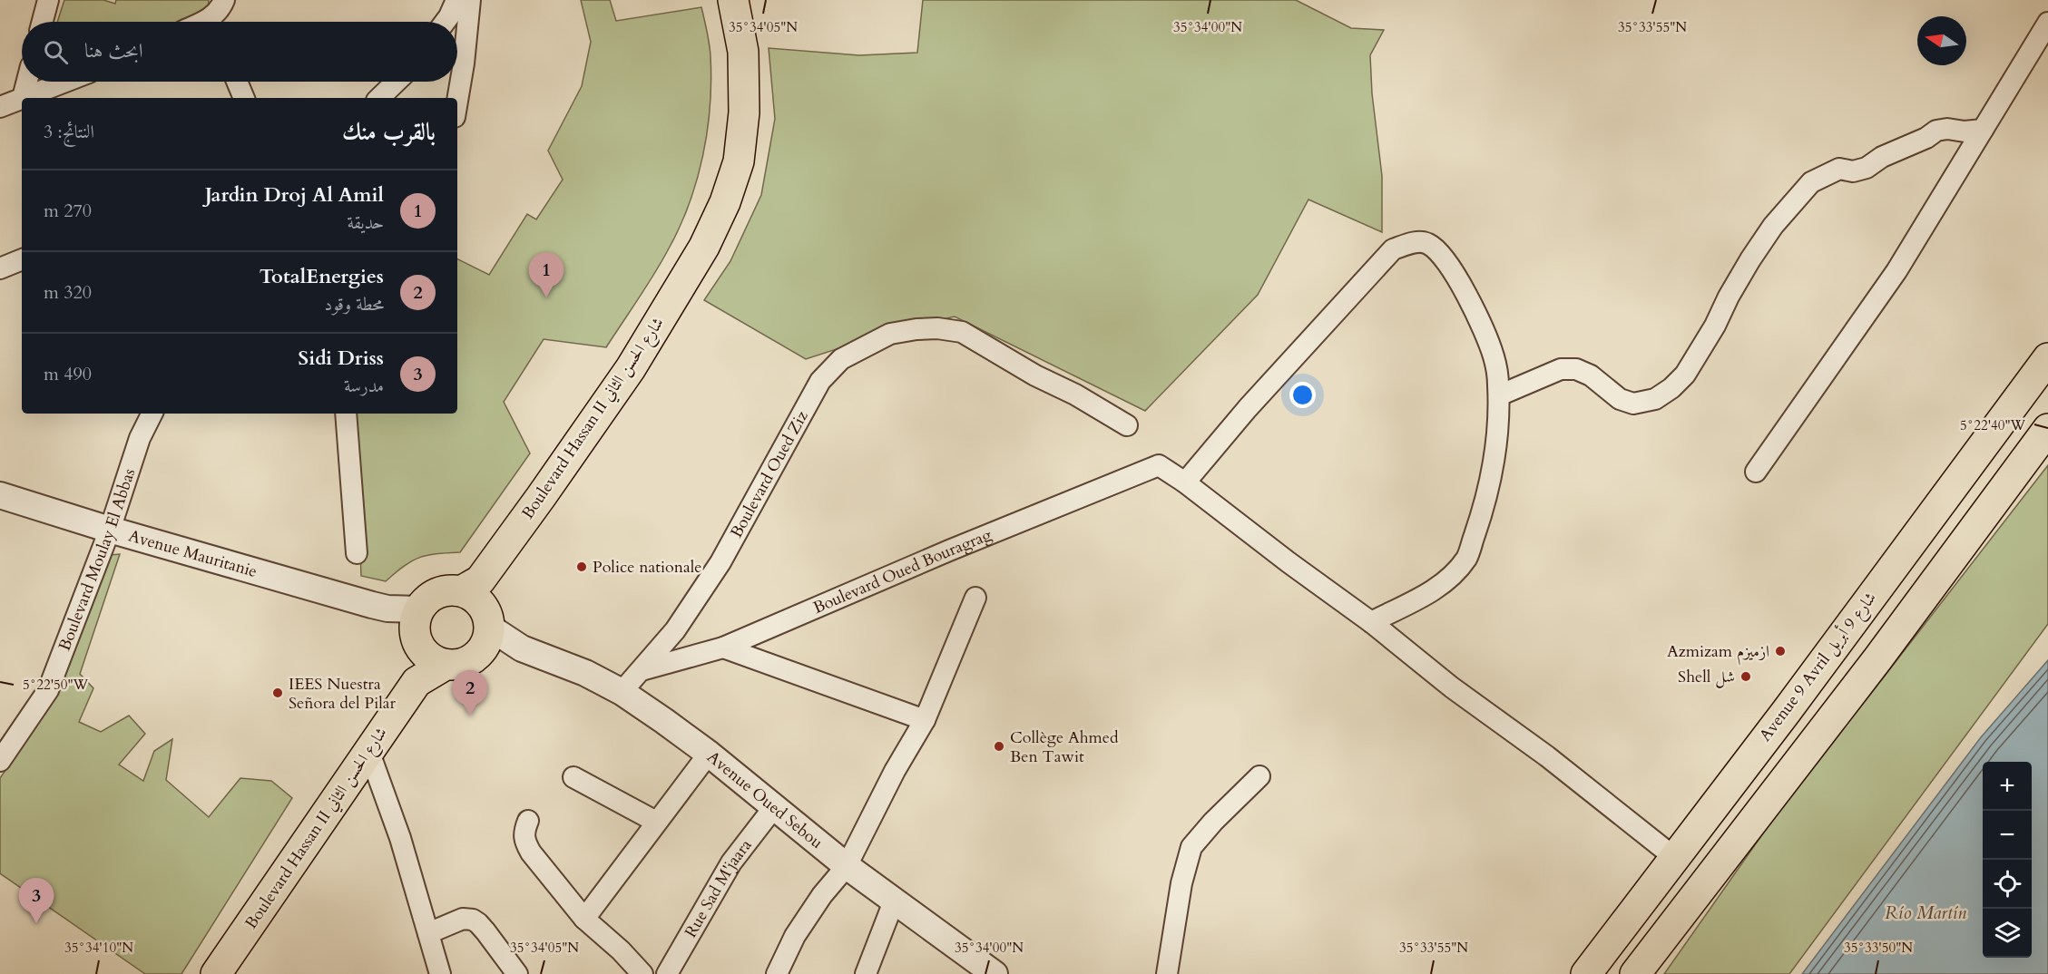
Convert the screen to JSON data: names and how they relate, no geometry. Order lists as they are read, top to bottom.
{
  "streets": {
    "main road": ["Boulevard Hassan II شارع الحسن الثاني", "Avenue 9 Avril شارع 9 أبريل"],
    "street": [
      "Boulevard Oued Ziz",
      "Avenue Mauritanie",
      "Boulevard Moulay El Abbas",
      "Boulevard Oued Bouragrag",
      "Avenue Oued Sebou",
      "Rue Sad M'jaara"
    ]
  },
  "crossings": [
    ["Boulevard Hassan II شارع الحسن الثاني", "Avenue Mauritanie"],
    ["Boulevard Hassan II شارع الحسن الثاني", "Avenue Oued Sebou"],
    ["Boulevard Oued Ziz", "Boulevard Oued Bouragrag"],
    ["Boulevard Oued Ziz", "Avenue Oued Sebou"],
    ["Avenue Mauritanie", "Boulevard Moulay El Abbas"],
    ["Avenue Mauritanie", "Avenue Oued Sebou"],
    ["Avenue Oued Sebou", "Rue Sad M'jaara"]
  ],
  "water": ["Río Martín"],
  "places": [
    "Police nationale",
    "Azmizam ازميزم",
    "Shell شل",
    "IEES Nuestra Señora del Pilar",
    "Collège Ahmed Ben Tawit"
  ],
  "north": "left",
  "page": {
    "search": "ابحث هنا",
    "heading": ["بالقرب منك", "النتائج: 3"],
    "list": [
      {
        "mark": "1",
        "name": "Jardin Droj Al Amil",
        "note": "حديقة",
        "value": "270 m"
      },
      {
        "mark": "2",
        "name": "TotalEnergies",
        "note": "محطة وقود",
        "value": "320 m"
      },
      {
        "mark": "3",
        "name": "Sidi Driss",
        "note": "مدرسة",
        "value": "490 m"
      }
    ],
    "pins": ["1", "2", "3"],
    "map_buttons": ["+", "−"]
  },
  "coordinates": [
    "35°34'05\"N",
    "35°34'00\"N",
    "35°33'55\"N",
    "5°22'40\"W",
    "5°22'50\"W",
    "35°34'10\"N",
    "35°33'50\"N"
  ]
}
